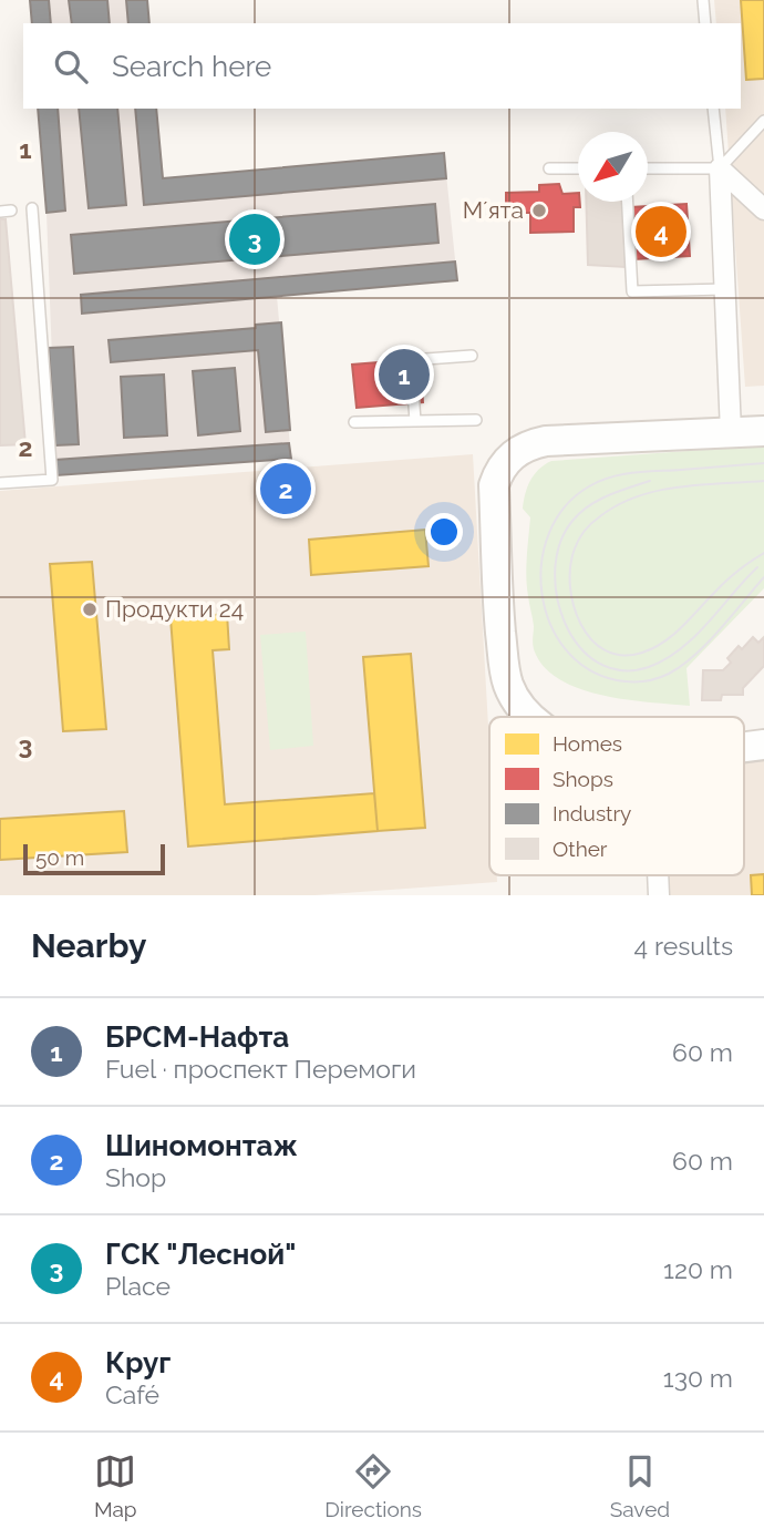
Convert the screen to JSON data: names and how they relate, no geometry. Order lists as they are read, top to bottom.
{
  "places": ["Мʼята", "Продукти 24"],
  "legend": [
    "Homes",
    "Shops",
    "Industry",
    "Other"
  ],
  "scale_bar": "50 m",
  "north": "bottom left",
  "page": {
    "search": "Search here",
    "pins": [
      "4",
      "3",
      "1",
      "2"
    ],
    "scale": "50 m",
    "heading": ["Nearby", "4 results"],
    "list": [
      {
        "mark": "1",
        "name": "БРСМ-Hафта",
        "note": "Fuel · проспект Перемоги",
        "value": "60 m"
      },
      {
        "mark": "2",
        "name": "Шиномонтаж",
        "note": "Shop",
        "value": "60 m"
      },
      {
        "mark": "3",
        "name": "ГСК \"Лесной\"",
        "note": "Place",
        "value": "120 m"
      },
      {
        "mark": "4",
        "name": "Круг",
        "note": "Café",
        "value": "130 m"
      }
    ],
    "nav": ["Map", "Directions", "Saved"]
  },
  "grid": {
    "rows": ["1", "2", "3"]
  }
}
